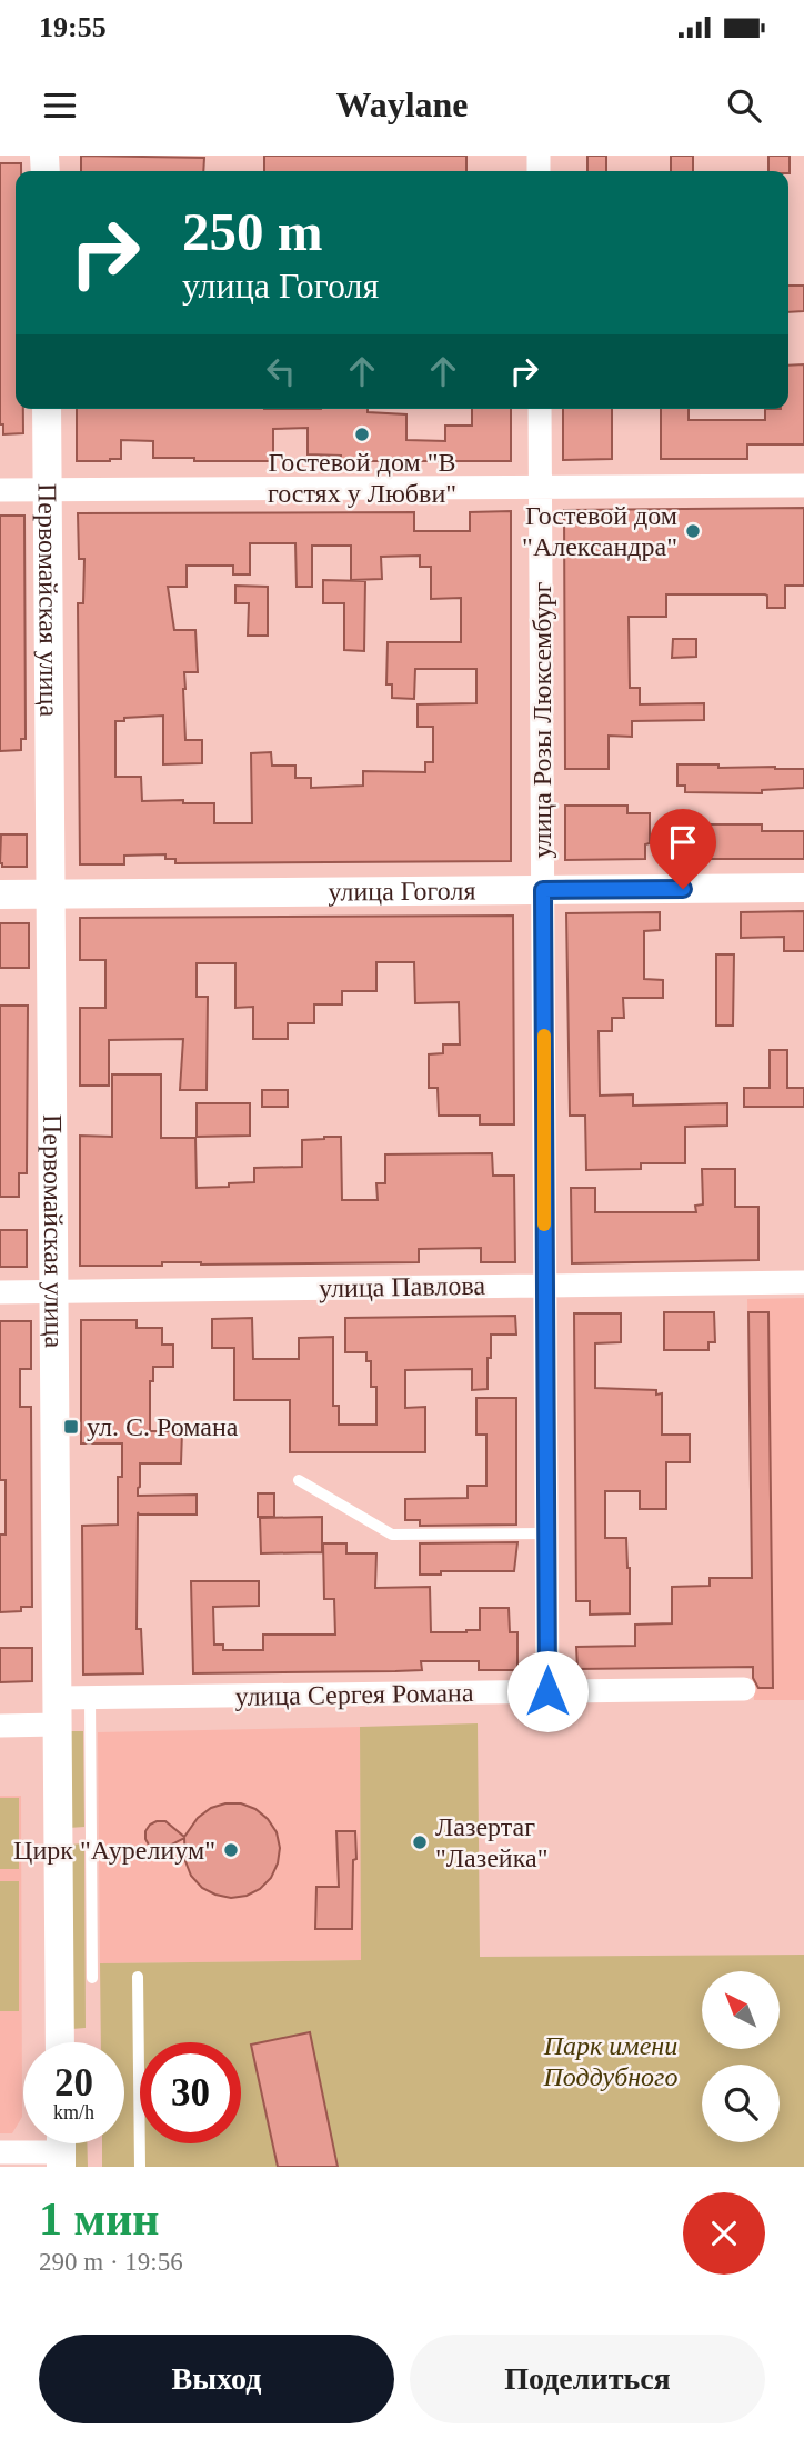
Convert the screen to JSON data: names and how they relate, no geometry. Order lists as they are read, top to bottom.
{
  "streets": {
    "street": [
      "Первомайская улица",
      "улица Розы Люксембург",
      "улица Гоголя",
      "улица Павлова",
      "улица Сергея Романа"
    ]
  },
  "crossings": [
    ["Первомайская улица", "улица Гоголя"],
    ["Первомайская улица", "улица Павлова"],
    ["Первомайская улица", "улица Сергея Романа"],
    ["улица Розы Люксембург", "улица Гоголя"],
    ["улица Розы Люксембург", "улица Павлова"],
    ["улица Розы Люксембург", "улица Сергея Романа"]
  ],
  "parks": ["Парк имени Поддубного"],
  "places": {
    "other": [
      "Гостевой дом \"В гостях у Любви\"",
      "Гостевой дом \"Александра\"",
      "Лазертаг \"Лазейка\"",
      "Цирк \"Аурелиум\""
    ],
    "transit": ["ул. С. Романа"]
  },
  "north": "top left",
  "page": {
    "status": "19:55",
    "header": "Waylane",
    "turn": ["250 m", "улица Гоголя"],
    "speed": "20 km/h",
    "limit": "30",
    "heading": ["1 мин", "290 m · 19:56"],
    "buttons": ["Выход", "Поделиться"]
  }
}
